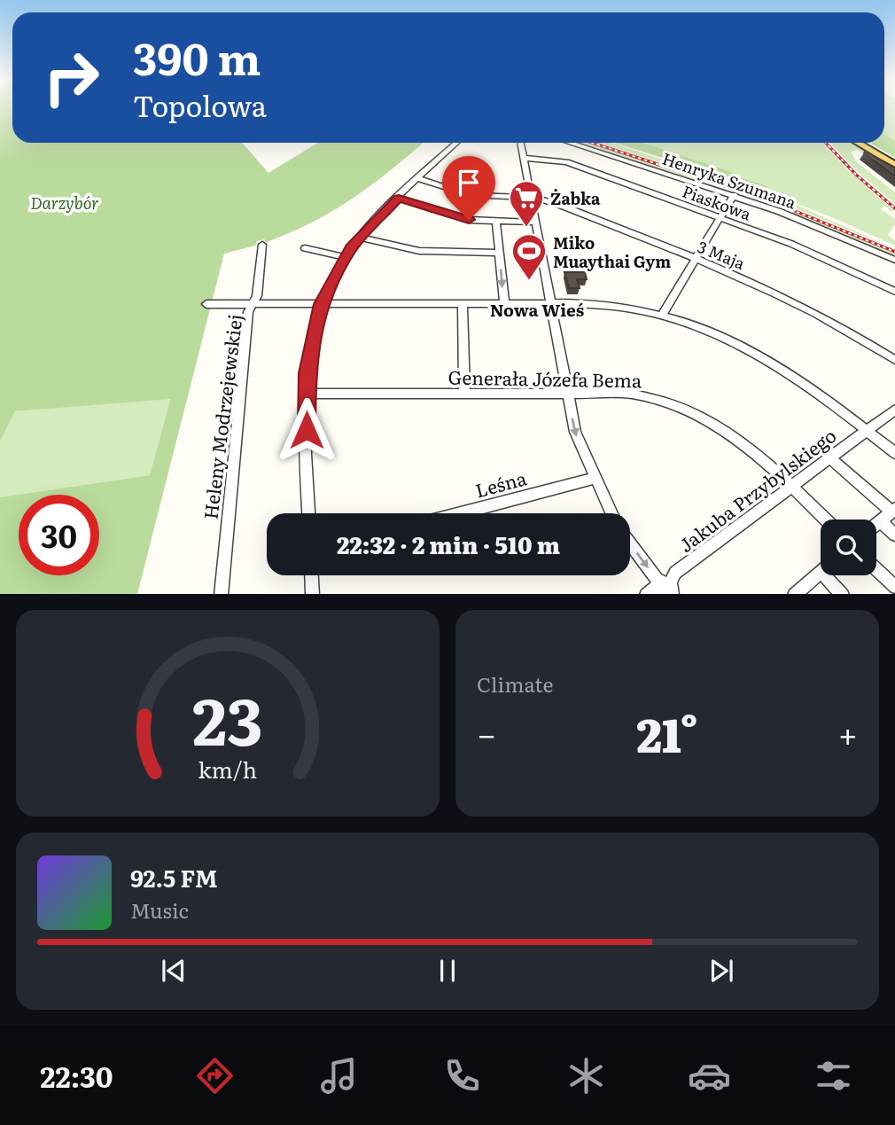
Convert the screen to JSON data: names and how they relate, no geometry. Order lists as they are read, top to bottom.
{
  "streets": {
    "street": [
      "Henryka Szumana",
      "Piaskowa",
      "3 Maja",
      "Generała Józefa Bema",
      "Heleny Modrzejewskiej",
      "Leśna",
      "Jakuba Przybylskiego"
    ]
  },
  "crossings": [
    ["Generała Józefa Bema", "Jakuba Przybylskiego"]
  ],
  "districts": ["Nowa Wieś"],
  "parks": ["Darzybór"],
  "places": {
    "supermarket": ["Żabka"],
    "sports": ["Miko Muaythai Gym"]
  },
  "page": {
    "turn": ["390 m", "Topolowa"],
    "limit": "30",
    "trip": "22:32 · 2 min · 510 m",
    "tile": "Climate",
    "heat": ["−", "21°", "+"],
    "song": ["92.5 FM", "Music"],
    "tabs": "22:30",
    "gauge": ["23", "km/h"]
  }
}
